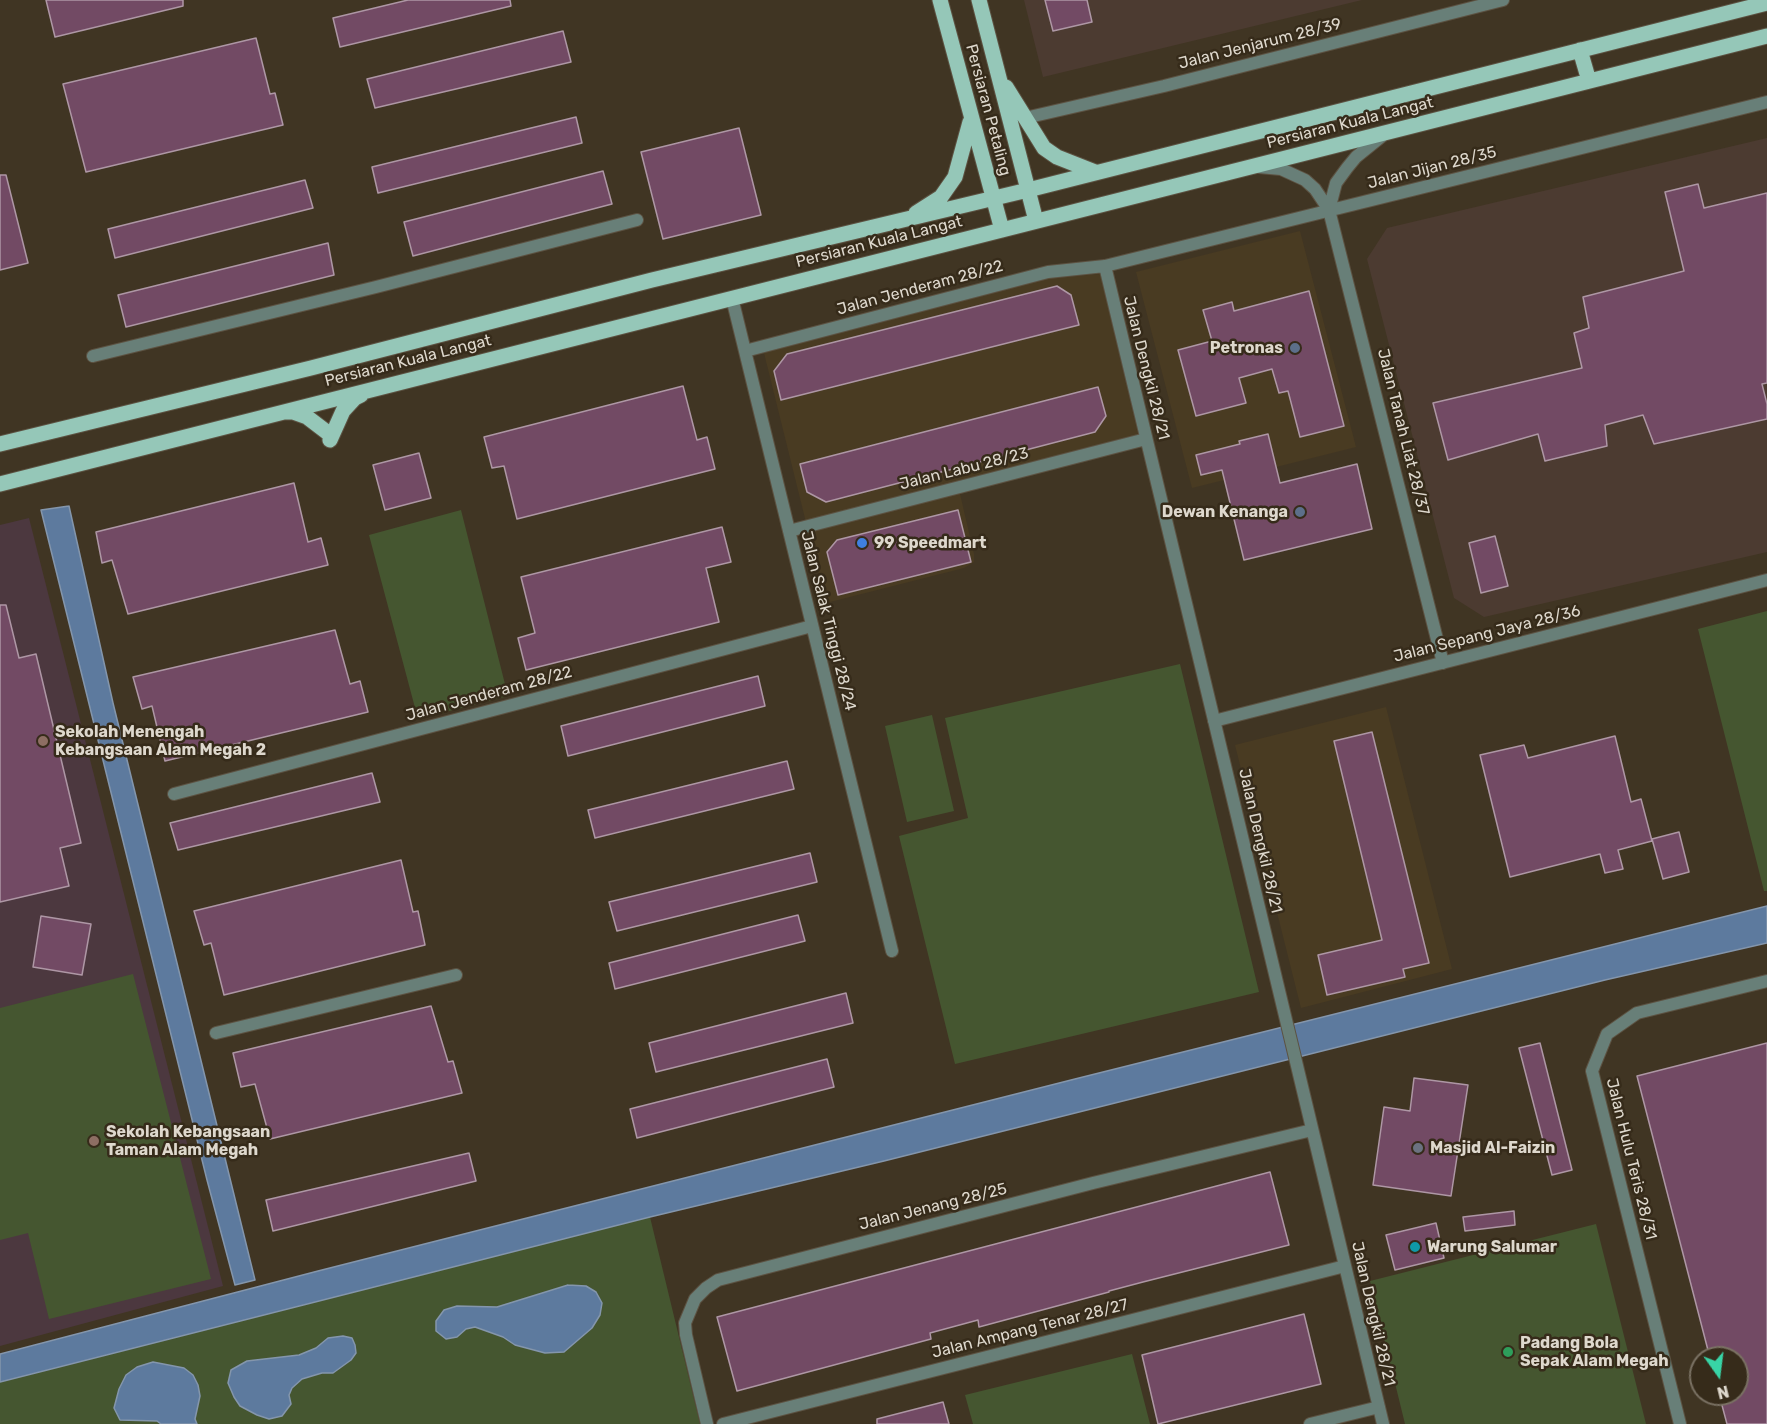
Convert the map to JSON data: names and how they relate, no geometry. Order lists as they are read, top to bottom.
{
  "streets": {
    "main road": ["Persiaran Petaling", "Persiaran Kuala Langat"],
    "street": [
      "Jalan Jenjarum 28/39",
      "Jalan Jijan 28/35",
      "Jalan Jenderam 28/22",
      "Jalan Dengkil 28/21",
      "Jalan Tanah Liat 28/37",
      "Jalan Labu 28/23",
      "Jalan Salak Tinggi 28/24",
      "Jalan Sepang Jaya 28/36",
      "Jalan Hulu Teris 28/31",
      "Jalan Jenang 28/25",
      "Jalan Ampang Tenar 28/27"
    ]
  },
  "crossings": [
    ["Persiaran Petaling", "Persiaran Kuala Langat"],
    ["Persiaran Kuala Langat", "Jalan Salak Tinggi 28/24"],
    ["Jalan Jijan 28/35", "Jalan Jenderam 28/22"],
    ["Jalan Jijan 28/35", "Jalan Dengkil 28/21"],
    ["Jalan Jijan 28/35", "Jalan Tanah Liat 28/37"],
    ["Jalan Jenderam 28/22", "Jalan Dengkil 28/21"],
    ["Jalan Jenderam 28/22", "Jalan Salak Tinggi 28/24"],
    ["Jalan Dengkil 28/21", "Jalan Labu 28/23"],
    ["Jalan Dengkil 28/21", "Jalan Sepang Jaya 28/36"],
    ["Jalan Dengkil 28/21", "Jalan Jenang 28/25"],
    ["Jalan Dengkil 28/21", "Jalan Ampang Tenar 28/27"],
    ["Jalan Tanah Liat 28/37", "Jalan Sepang Jaya 28/36"],
    ["Jalan Labu 28/23", "Jalan Salak Tinggi 28/24"]
  ],
  "places": [
    "Petronas",
    "Dewan Kenanga",
    "99 Speedmart",
    "Sekolah Menengah Kebangsaan Alam Megah 2",
    "Sekolah Kebangsaan Taman Alam Megah",
    "Masjid Al-Faizin",
    "Warung Salumar",
    "Padang Bola Sepak Alam Megah"
  ],
  "north": "bottom"
}
